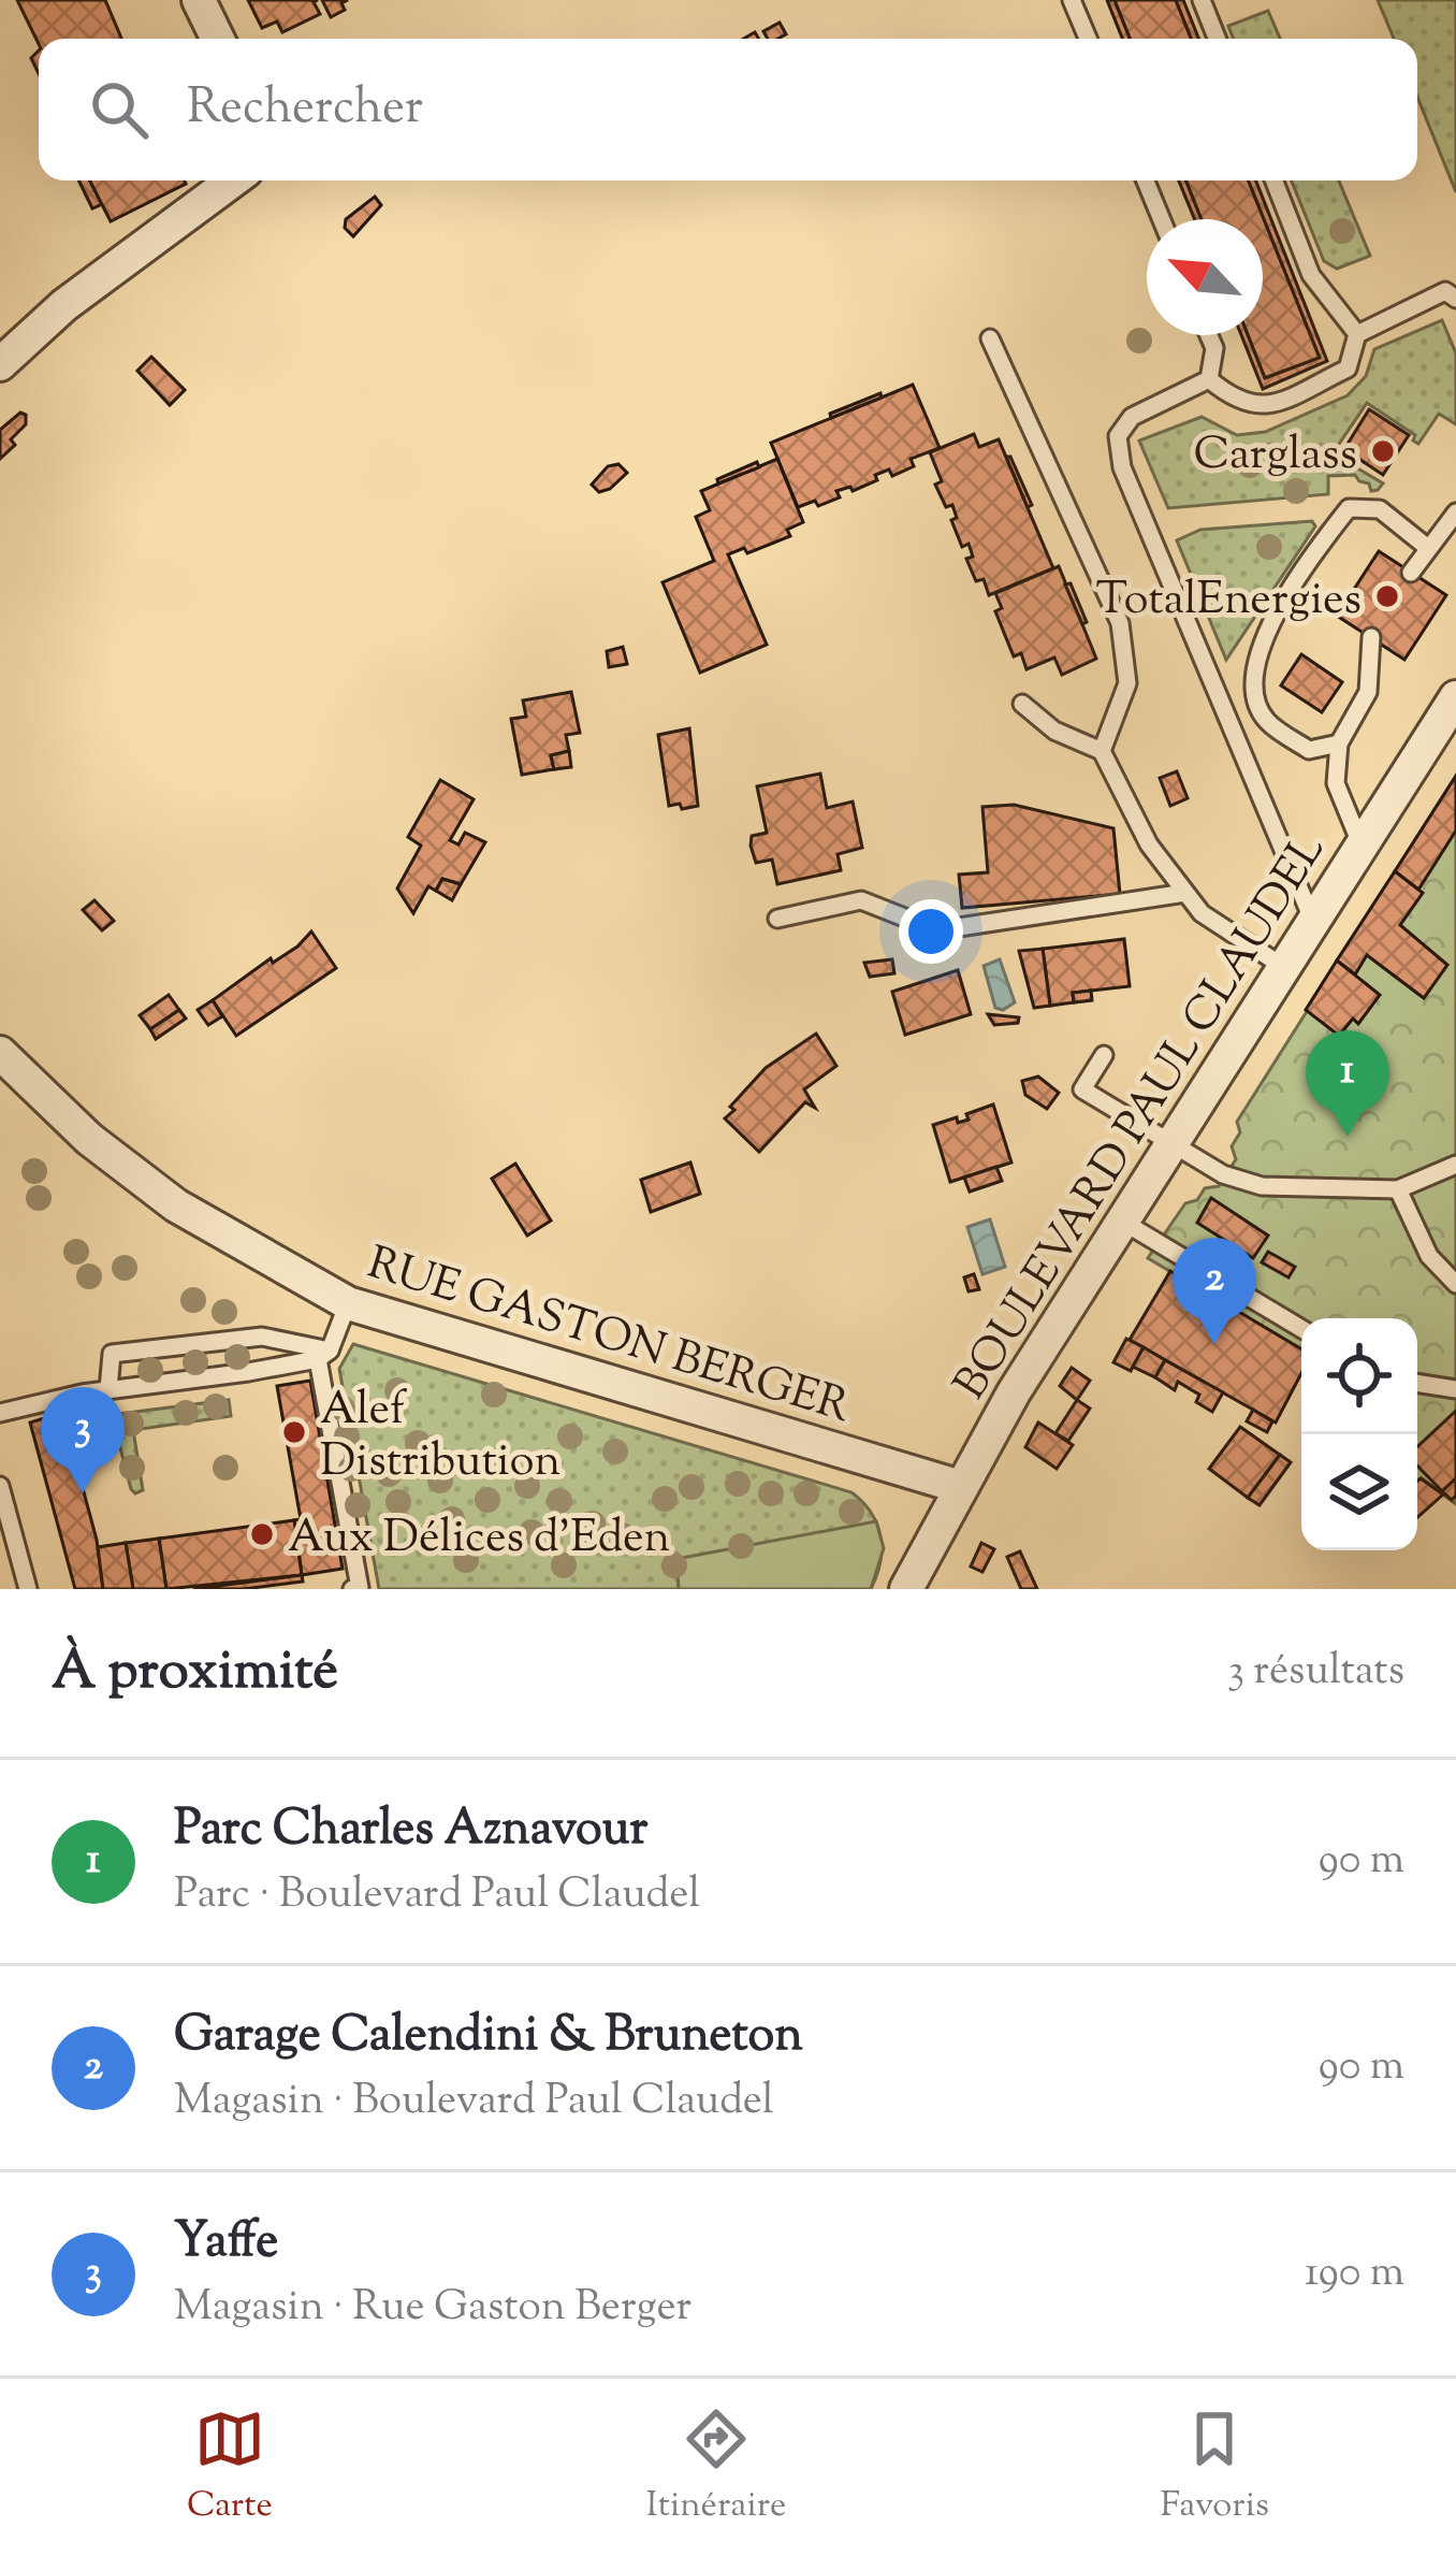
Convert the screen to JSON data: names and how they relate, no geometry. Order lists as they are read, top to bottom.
{
  "streets": {
    "street": ["BOULEVARD PAUL CLAUDEL", "RUE GASTON BERGER"]
  },
  "crossings": [
    ["BOULEVARD PAUL CLAUDEL", "RUE GASTON BERGER"]
  ],
  "places": [
    "Carglass",
    "TotalEnergies",
    "Alef Distribution",
    "Aux Délices d'Eden"
  ],
  "north": "top left",
  "page": {
    "search": "Rechercher",
    "pins": ["1", "2", "3"],
    "heading": ["À proximité", "3 résultats"],
    "list": [
      {
        "mark": "1",
        "name": "Parc Charles Aznavour",
        "note": "Parc · Boulevard Paul Claudel",
        "value": "90 m"
      },
      {
        "mark": "2",
        "name": "Garage Calendini & Bruneton",
        "note": "Magasin · Boulevard Paul Claudel",
        "value": "90 m"
      },
      {
        "mark": "3",
        "name": "Yaffe",
        "note": "Magasin · Rue Gaston Berger",
        "value": "190 m"
      }
    ],
    "nav": ["Carte", "Itinéraire", "Favoris"]
  }
}
